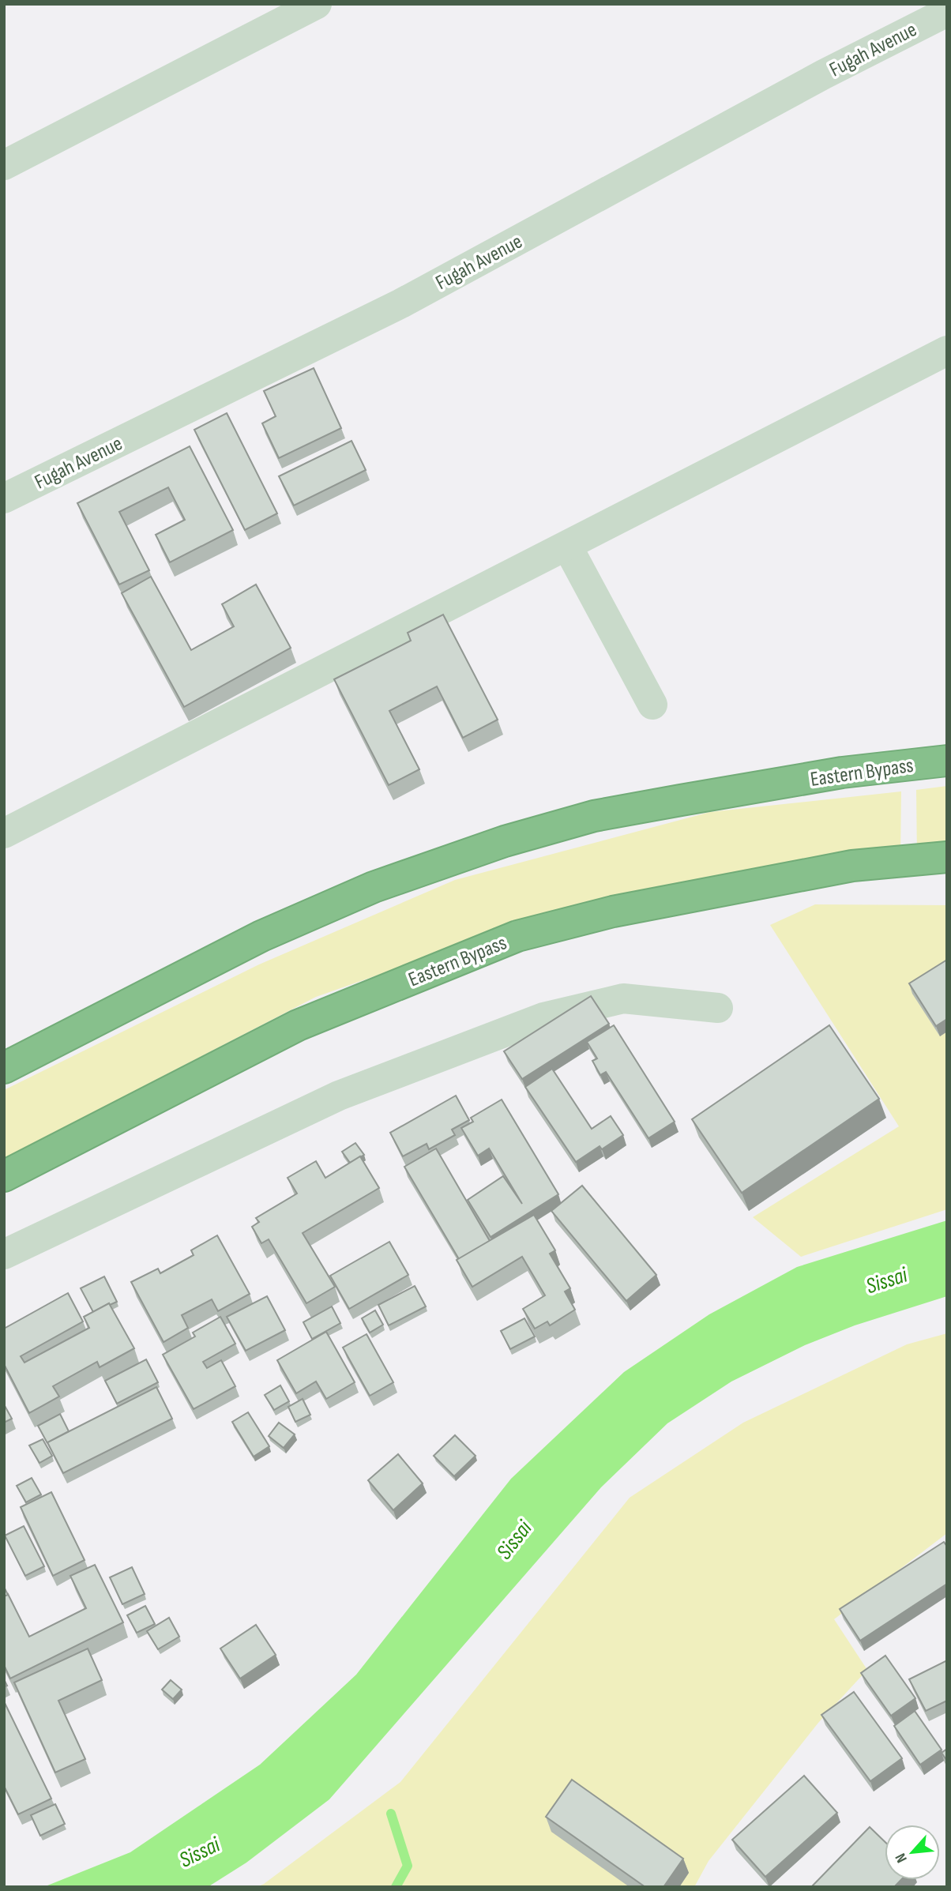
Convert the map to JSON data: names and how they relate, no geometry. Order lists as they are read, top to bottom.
{
  "streets": {
    "highway": ["Eastern Bypass"],
    "street": ["Fugah Avenue"]
  },
  "water": ["Sissai"],
  "north": "bottom left"
}
